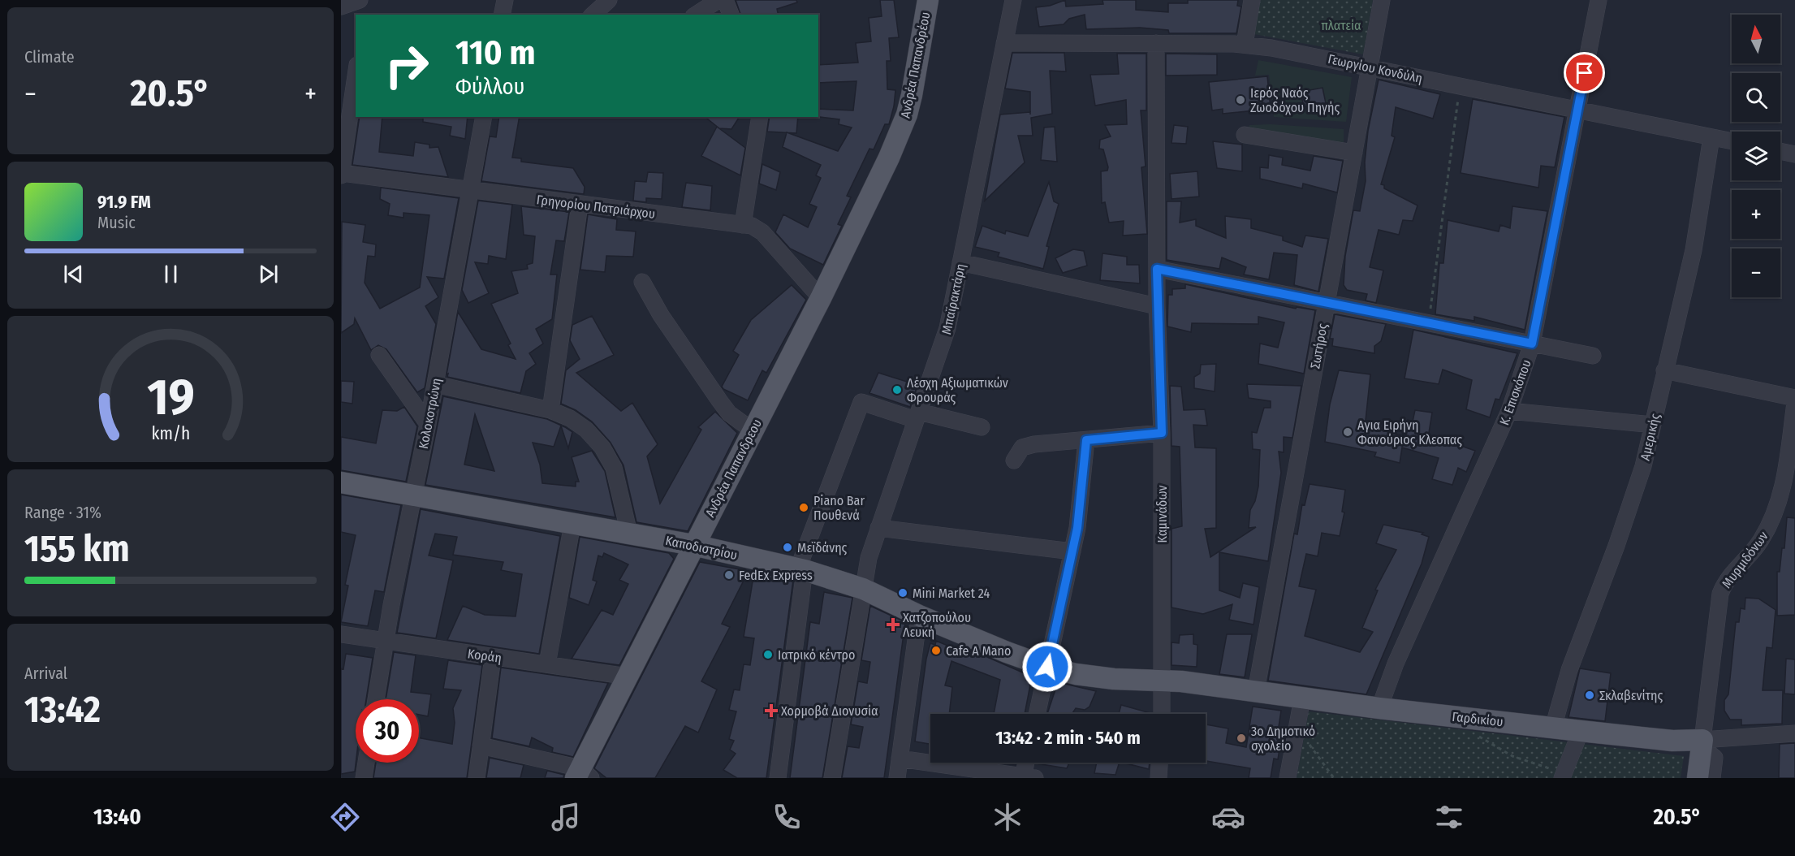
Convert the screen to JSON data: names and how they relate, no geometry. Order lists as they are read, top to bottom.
{
  "streets": {
    "main road": [
      "Ανδρέα Παπανδρέου",
      "Ανδρέα Παπανδρεου",
      "Καποδιστρίου",
      "Μυρμιδόνων",
      "Γαρδικίου"
    ],
    "street": [
      "Γεωργίου Κονδύλη",
      "Γρηγορίου Πατριάρχου",
      "Μπαϊρακτάρη",
      "Σωτήρος",
      "Κ. Επισκόπου",
      "Κολοκοτρώνη",
      "Αμερικής",
      "Καμινάδων",
      "Κοράη"
    ]
  },
  "crossings": [
    ["Ανδρέα Παπανδρέου", "Ανδρέα Παπανδρεου"],
    ["Γεωργίου Κονδύλη", "Μπαϊρακτάρη"],
    ["Γεωργίου Κονδύλη", "Σωτήρος"],
    ["Γεωργίου Κονδύλη", "Κ. Επισκόπου"],
    ["Γεωργίου Κονδύλη", "Αμερικής"],
    ["Γεωργίου Κονδύλη", "Καμινάδων"],
    ["Γρηγορίου Πατριάρχου", "Κολοκοτρώνη"],
    ["Γρηγορίου Πατριάρχου", "Ανδρέα Παπανδρεου"],
    ["Μπαϊρακτάρη", "Καποδιστρίου"],
    ["Σωτήρος", "Γαρδικίου"],
    ["Κ. Επισκόπου", "Γαρδικίου"],
    ["Κολοκοτρώνη", "Καποδιστρίου"],
    ["Κολοκοτρώνη", "Κοράη"],
    ["Αμερικής", "Γαρδικίου"],
    ["Ανδρέα Παπανδρεου", "Καποδιστρίου"],
    ["Ανδρέα Παπανδρεου", "Κοράη"],
    ["Καμινάδων", "Καποδιστρίου"],
    ["Καμινάδων", "Γαρδικίου"],
    ["Καποδιστρίου", "Γαρδικίου"],
    ["Μυρμιδόνων", "Γαρδικίου"]
  ],
  "parks": ["πλατεία"],
  "places": {
    "other": [
      "Ιερός Ναός Ζωοδόχου Πηγής",
      "Λέσχη Αξιωματικών Φρουράς",
      "Αγια Ειρήνη Φανούριος Κλεοπας",
      "Piano Bar Πουθενά",
      "Μεϊδάνης",
      "FedEx Express",
      "Mini Market 24",
      "Cafe A Mano",
      "Ιατρικό κέντρο",
      "Σκλαβενίτης",
      "3ο Δημοτικό σχολείο"
    ],
    "health": ["Χατζοπούλου Λευκή", "Χορμοβά Διονυσία"]
  },
  "north": "top",
  "page": {
    "tile": [
      "Climate",
      ["Range · 31%", "155 km"],
      ["Arrival", "13:42"]
    ],
    "map_buttons": ["+", "−"],
    "turn": ["110 m", "Φύλλου"],
    "heat": ["−", "20.5°", "+"],
    "song": ["91.9 FM", "Music"],
    "limit": "30",
    "trip": "13:42 · 2 min · 540 m",
    "tabs": ["13:40", "20.5°"],
    "gauge": ["19", "km/h"]
  }
}
